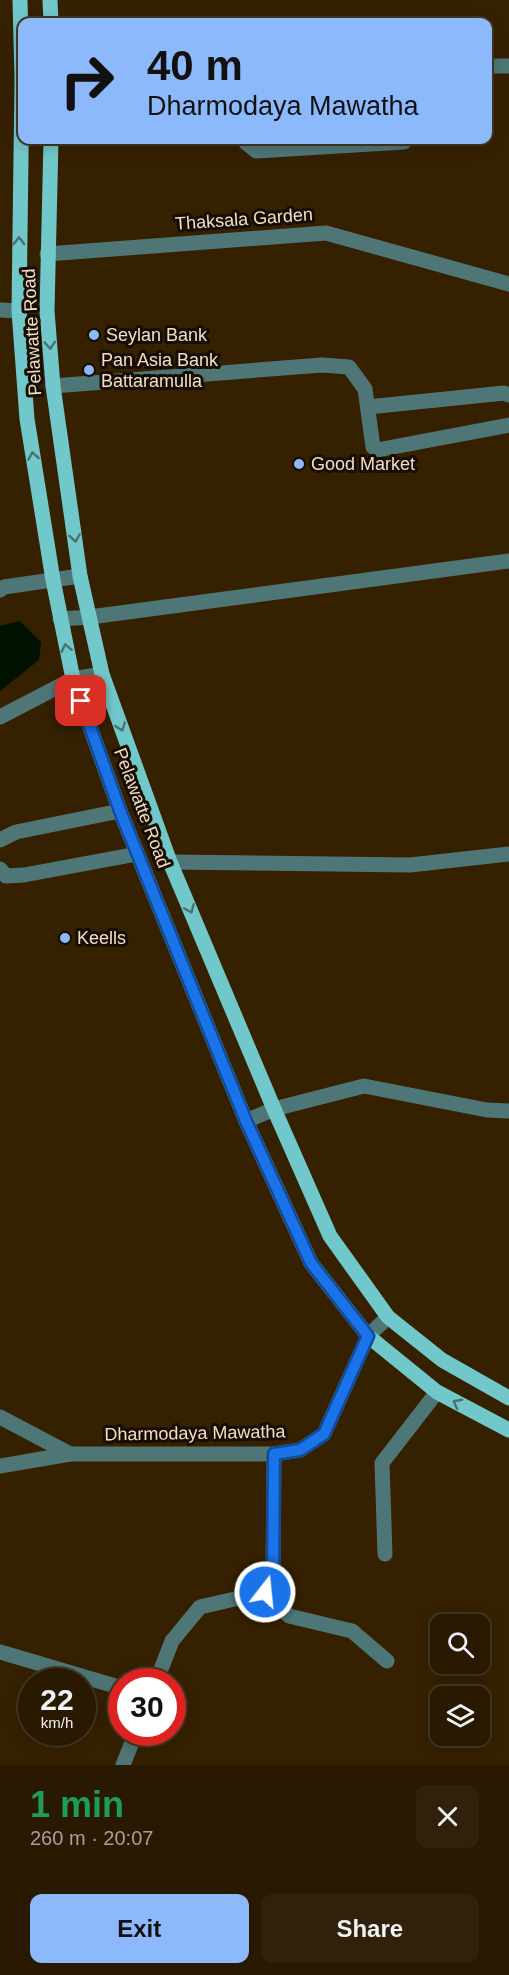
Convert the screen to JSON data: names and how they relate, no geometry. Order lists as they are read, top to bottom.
{
  "streets": {
    "main road": ["Pelawatte Road"],
    "street": ["Thaksala Garden", "Dharmodaya Mawatha"]
  },
  "crossings": [
    ["Thaksala Garden", "Pelawatte Road"],
    ["Pelawatte Road", "Dharmodaya Mawatha"]
  ],
  "places": [
    "Seylan Bank",
    "Pan Asia Bank Battaramulla",
    "Good Market",
    "Keells"
  ],
  "page": {
    "turn": ["40 m", "Dharmodaya Mawatha"],
    "speed": "22 km/h",
    "limit": "30",
    "heading": ["1 min", "260 m · 20:07"],
    "buttons": ["Exit", "Share"]
  }
}
